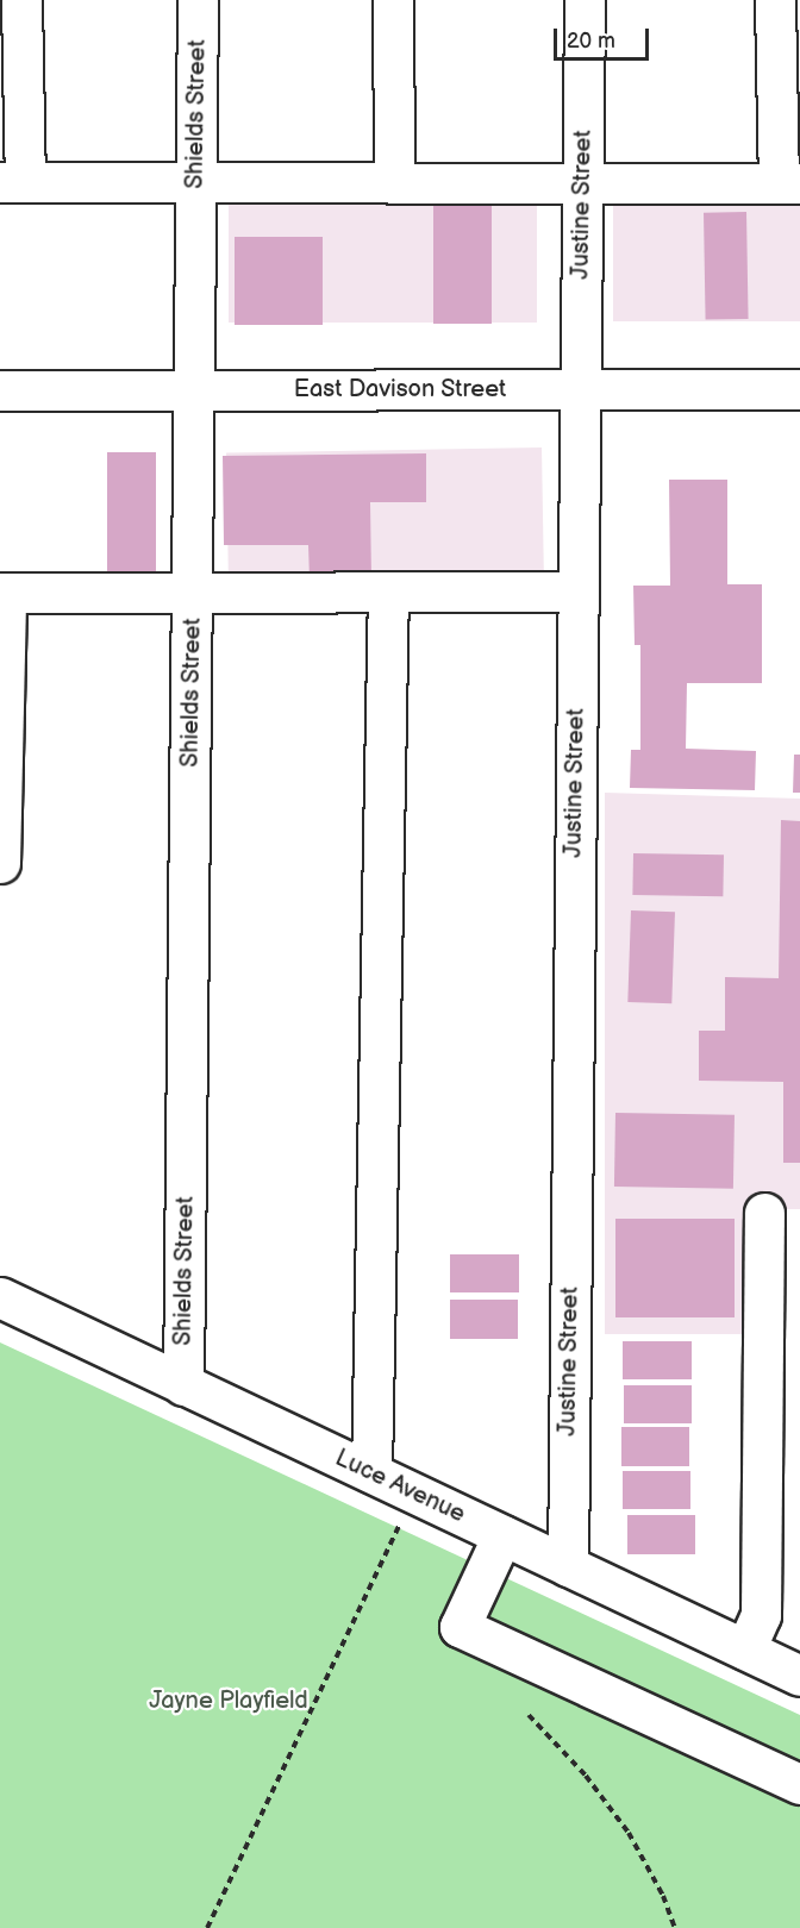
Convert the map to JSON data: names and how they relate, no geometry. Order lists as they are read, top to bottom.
{
  "streets": {
    "street": [
      "Shields Street",
      "Justine Street",
      "East Davison Street",
      "Luce Avenue"
    ]
  },
  "crossings": [
    ["Shields Street", "East Davison Street"],
    ["Shields Street", "Luce Avenue"],
    ["Justine Street", "East Davison Street"],
    ["Justine Street", "Luce Avenue"]
  ],
  "parks": ["Jayne Playfield"],
  "scale_bar": "20 m"
}
